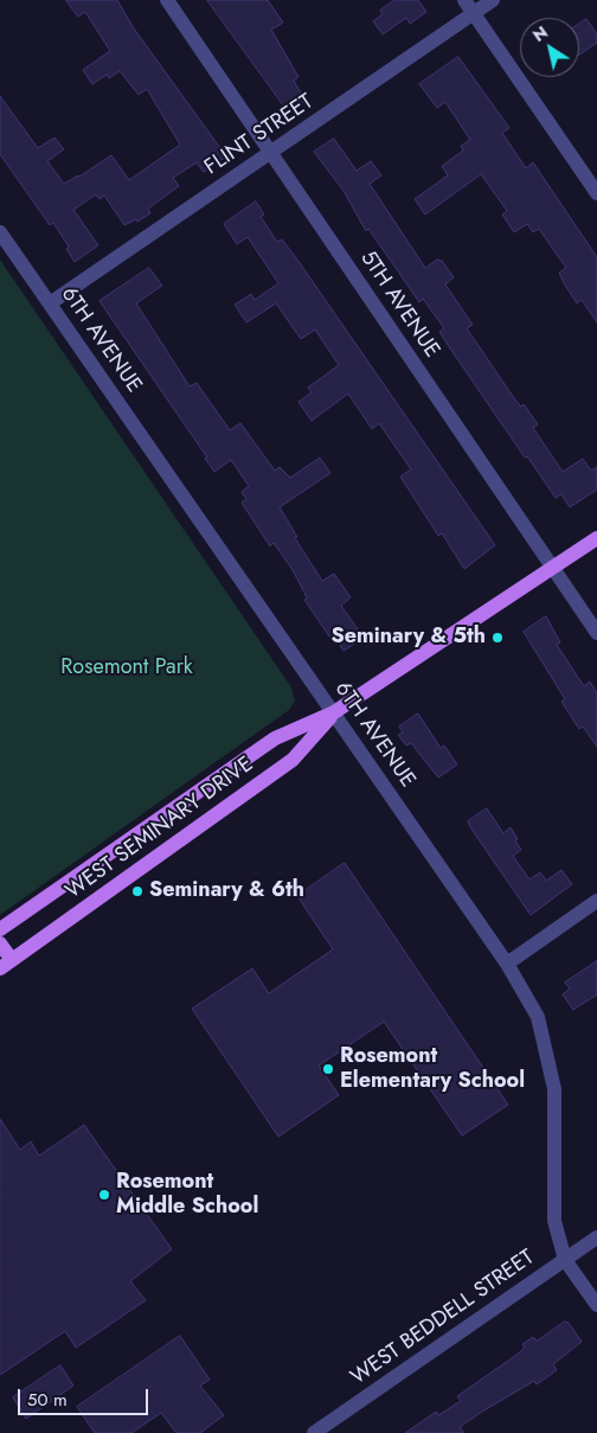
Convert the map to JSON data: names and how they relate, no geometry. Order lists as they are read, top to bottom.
{
  "streets": {
    "main road": ["WEST SEMINARY DRIVE"],
    "street": [
      "FLINT STREET",
      "5TH AVENUE",
      "6TH AVENUE",
      "WEST BEDDELL STREET"
    ]
  },
  "crossings": [
    ["FLINT STREET", "5TH AVENUE"],
    ["FLINT STREET", "6TH AVENUE"],
    ["5TH AVENUE", "WEST SEMINARY DRIVE"],
    ["6TH AVENUE", "WEST SEMINARY DRIVE"],
    ["6TH AVENUE", "WEST BEDDELL STREET"]
  ],
  "parks": ["Rosemont Park"],
  "places": [
    "Seminary & 5th",
    "Seminary & 6th",
    "Rosemont Elementary School",
    "Rosemont Middle School"
  ],
  "scale_bar": "50 m",
  "north": "top left"
}
